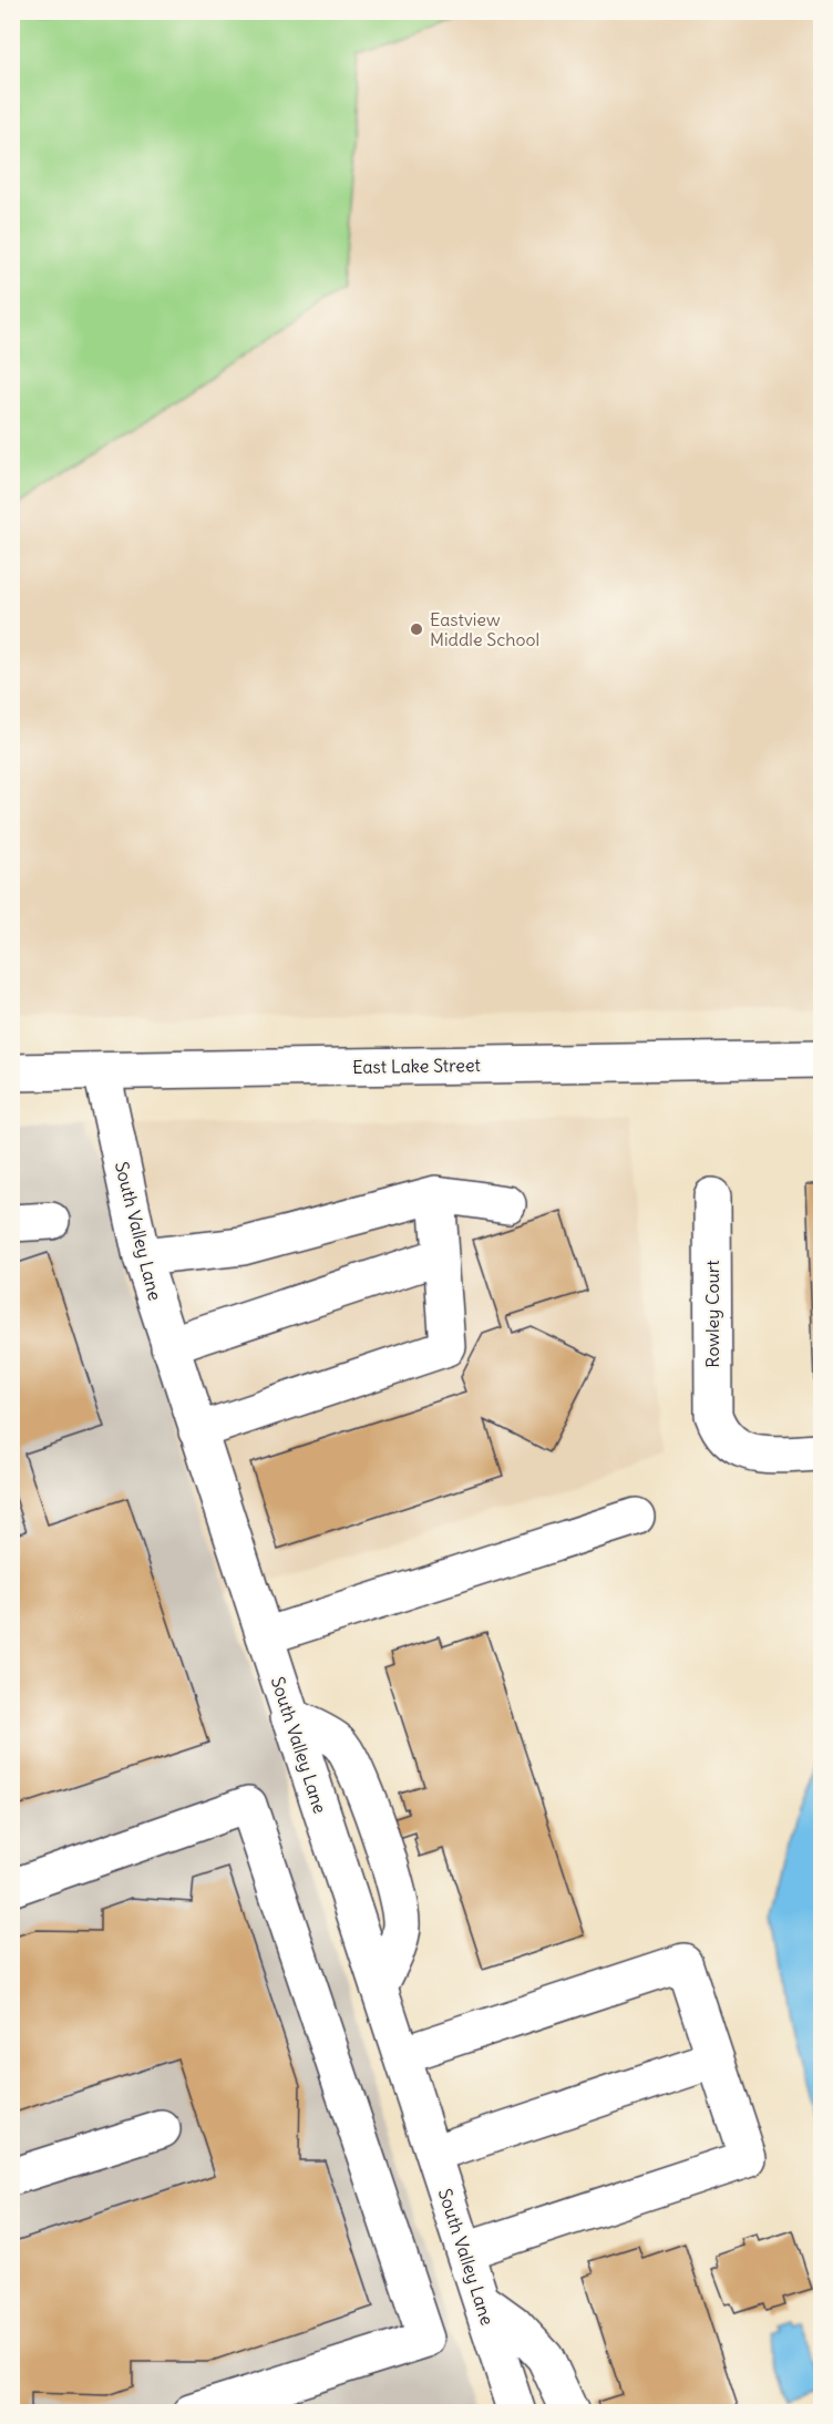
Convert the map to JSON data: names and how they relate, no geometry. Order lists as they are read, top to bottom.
{
  "streets": {
    "main road": ["East Lake Street", "South Valley Lane", "Rowley Court"]
  },
  "crossings": [
    ["East Lake Street", "South Valley Lane"]
  ],
  "places": ["Eastview Middle School"]
}
